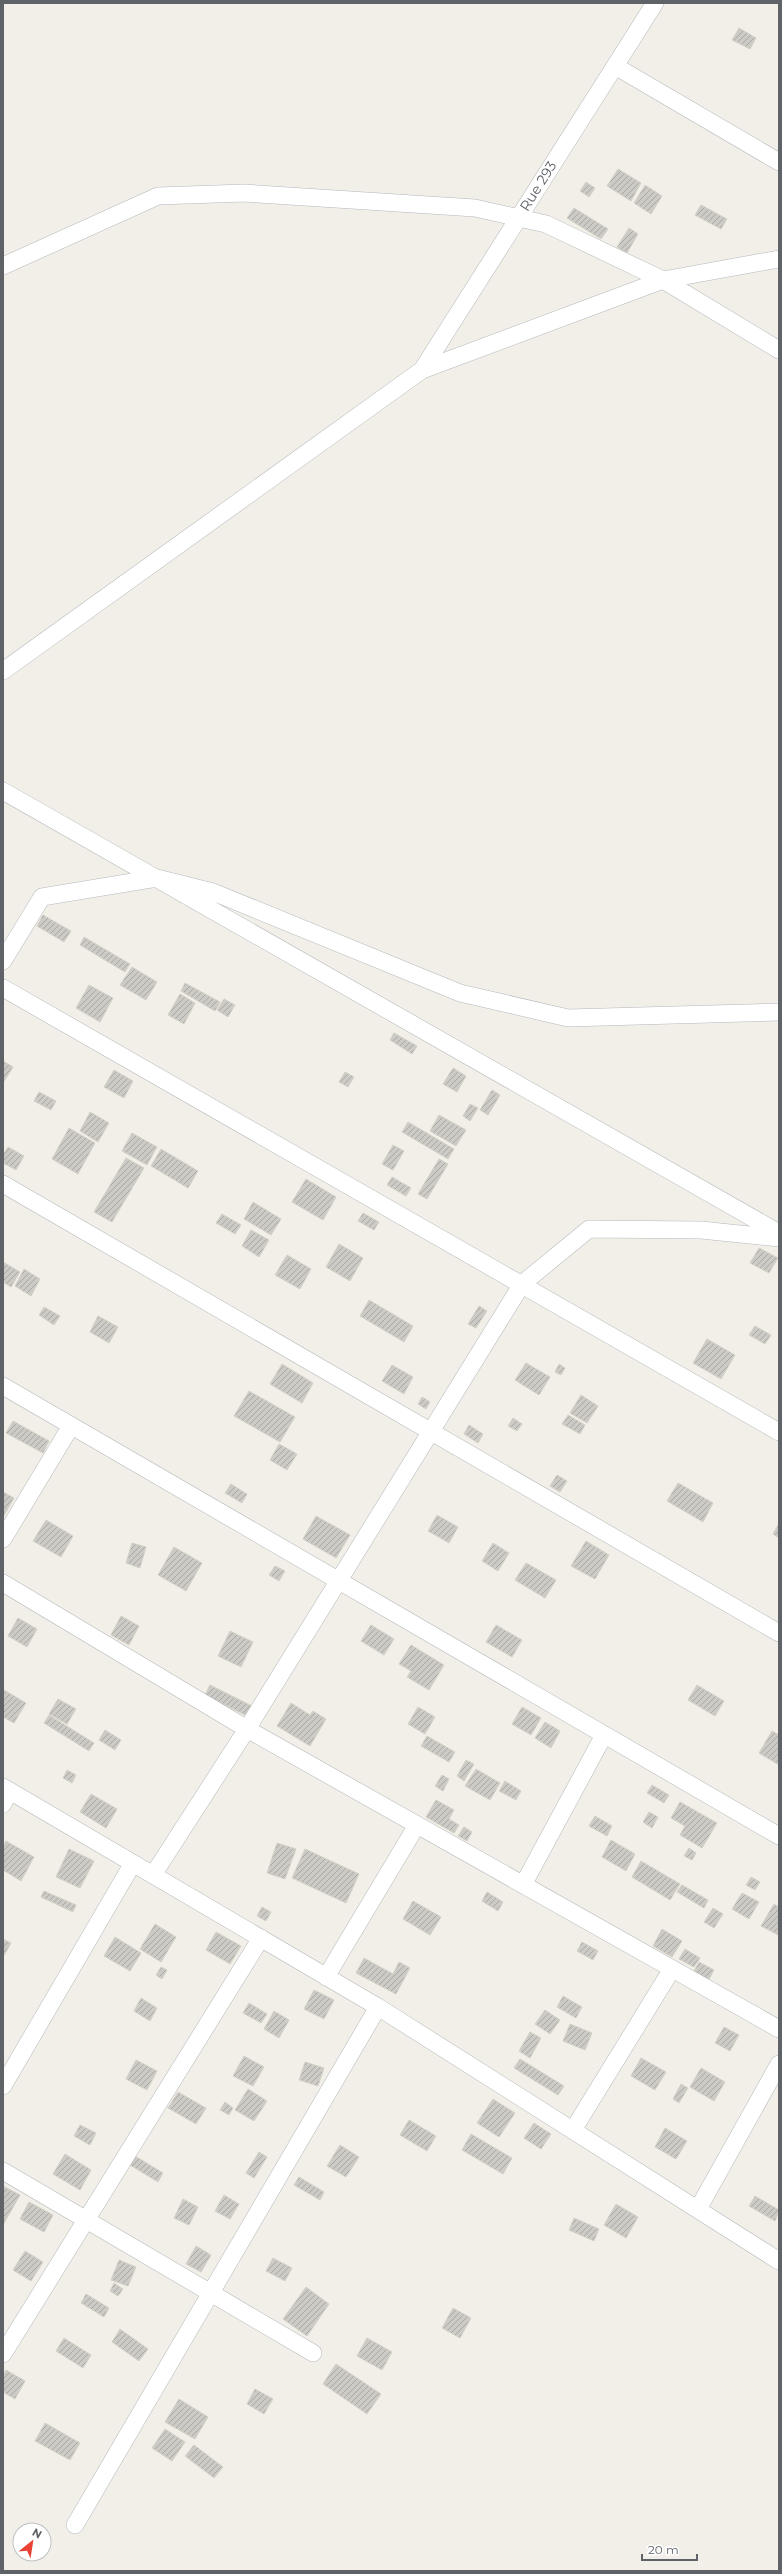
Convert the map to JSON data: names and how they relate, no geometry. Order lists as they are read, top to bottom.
{
  "streets": {
    "street": ["Rue 293"]
  },
  "scale_bar": "20 m",
  "north": "top right"
}
